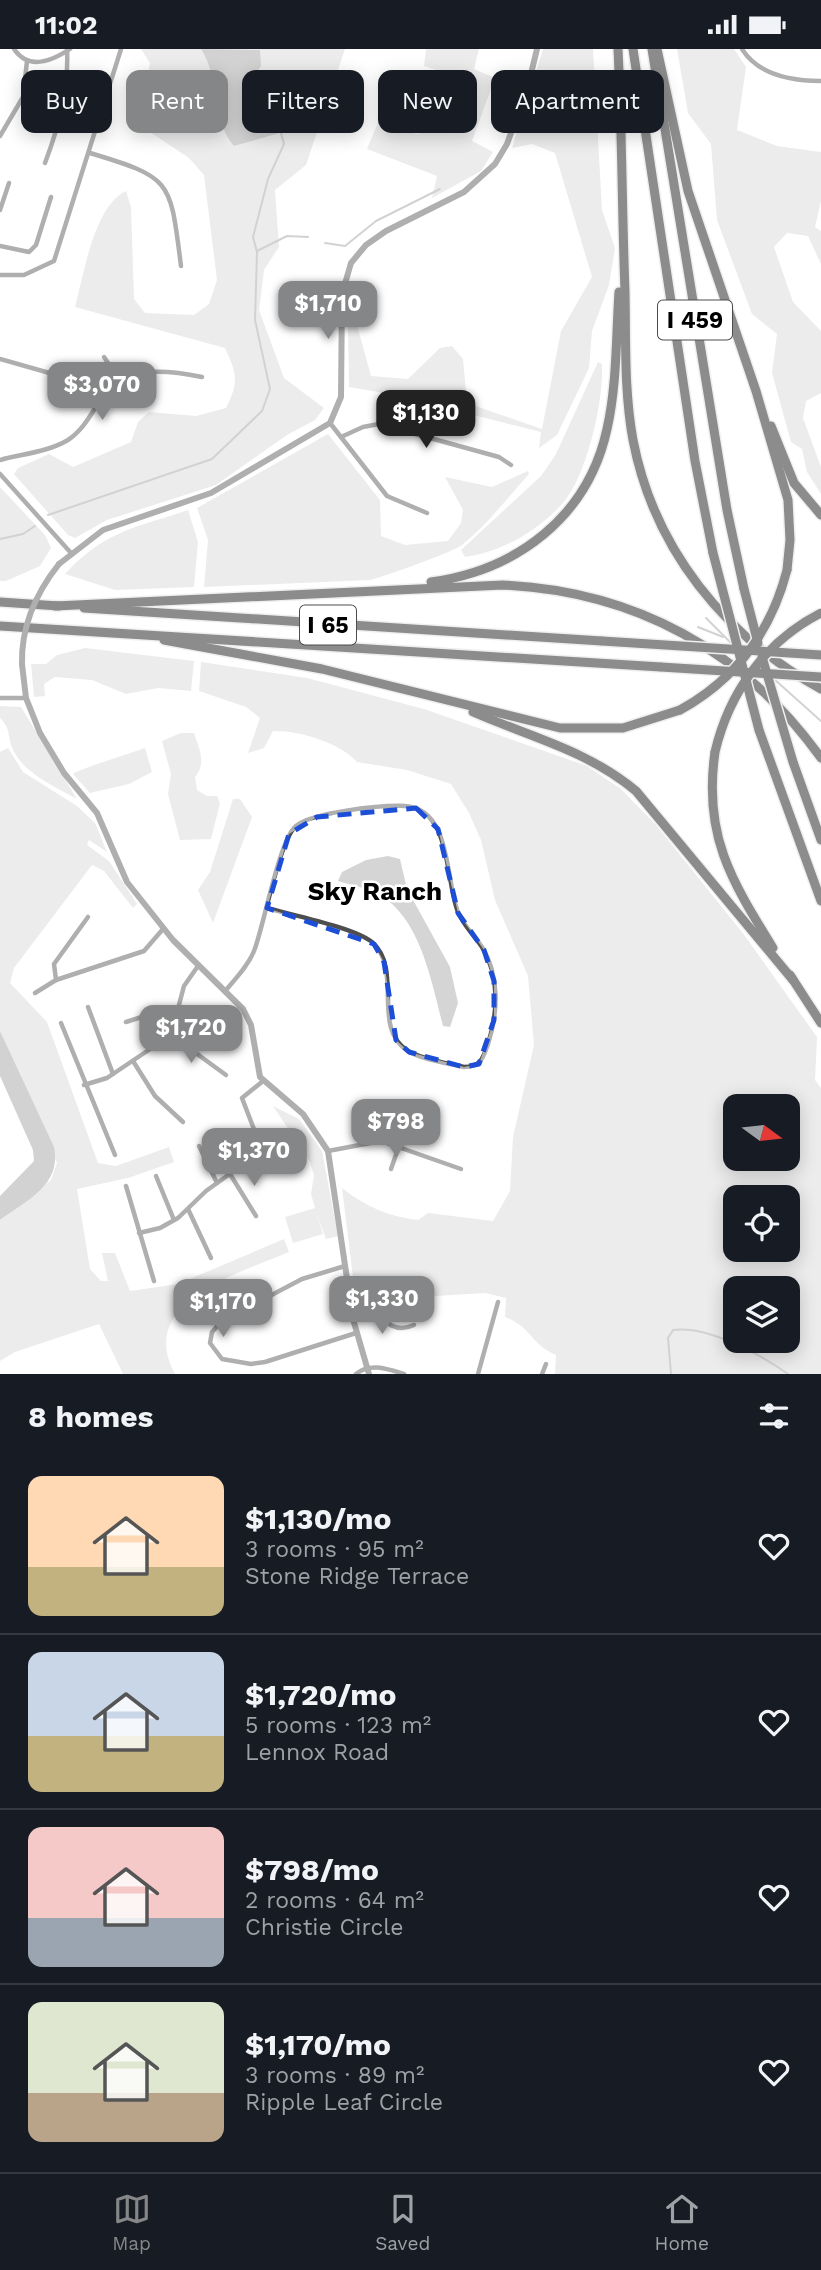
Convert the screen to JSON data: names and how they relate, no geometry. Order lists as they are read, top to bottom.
{
  "streets": {
    "highway": ["I 459", "I 65"]
  },
  "districts": ["Sky Ranch"],
  "north": "right",
  "page": {
    "status": "11:02",
    "chip": [
      "Buy",
      "Rent",
      "Filters",
      "New",
      "Apartment"
    ],
    "price": [
      "$1,710",
      "$3,070",
      "$1,130",
      "$1,720",
      "$798",
      "$1,370",
      "$1,330",
      "$1,170"
    ],
    "heading": "8 homes",
    "list": [
      {
        "name": "$1,130/mo",
        "note": "3 rooms · 95 m² · Stone Ridge Terrace"
      },
      {
        "name": "$1,720/mo",
        "note": "5 rooms · 123 m² · Lennox Road"
      },
      {
        "name": "$798/mo",
        "note": "2 rooms · 64 m² · Christie Circle"
      },
      {
        "name": "$1,170/mo",
        "note": "3 rooms · 89 m² · Ripple Leaf Circle"
      }
    ],
    "tabs": ["Map", "Saved", "Home"]
  }
}
